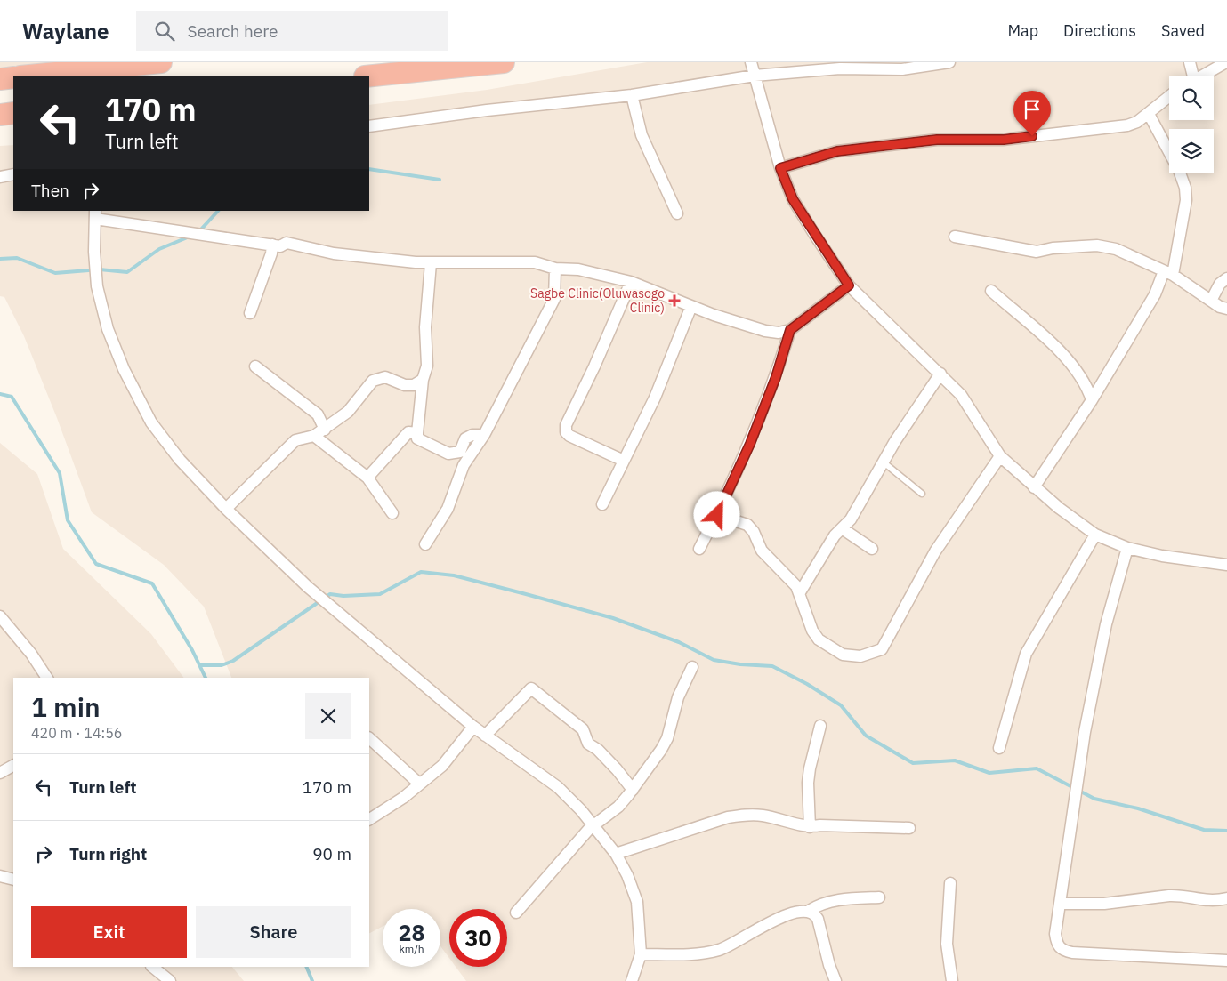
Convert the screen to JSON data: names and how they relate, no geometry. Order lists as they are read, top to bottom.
{
  "places": {
    "health": ["Sagbe Clinic(Oluwasogo Clinic)"]
  },
  "page": {
    "header": "Waylane",
    "search": "Search here",
    "nav": ["Map", "Directions", "Saved"],
    "turn": ["170 m", "Turn left"],
    "then": "Then",
    "heading": ["1 min", "420 m · 14:56"],
    "list": [
      {
        "name": "Turn left",
        "value": "170 m"
      },
      {
        "name": "Turn right",
        "value": "90 m"
      }
    ],
    "buttons": ["Exit", "Share"],
    "speed": "28 km/h",
    "limit": "30"
  }
}
